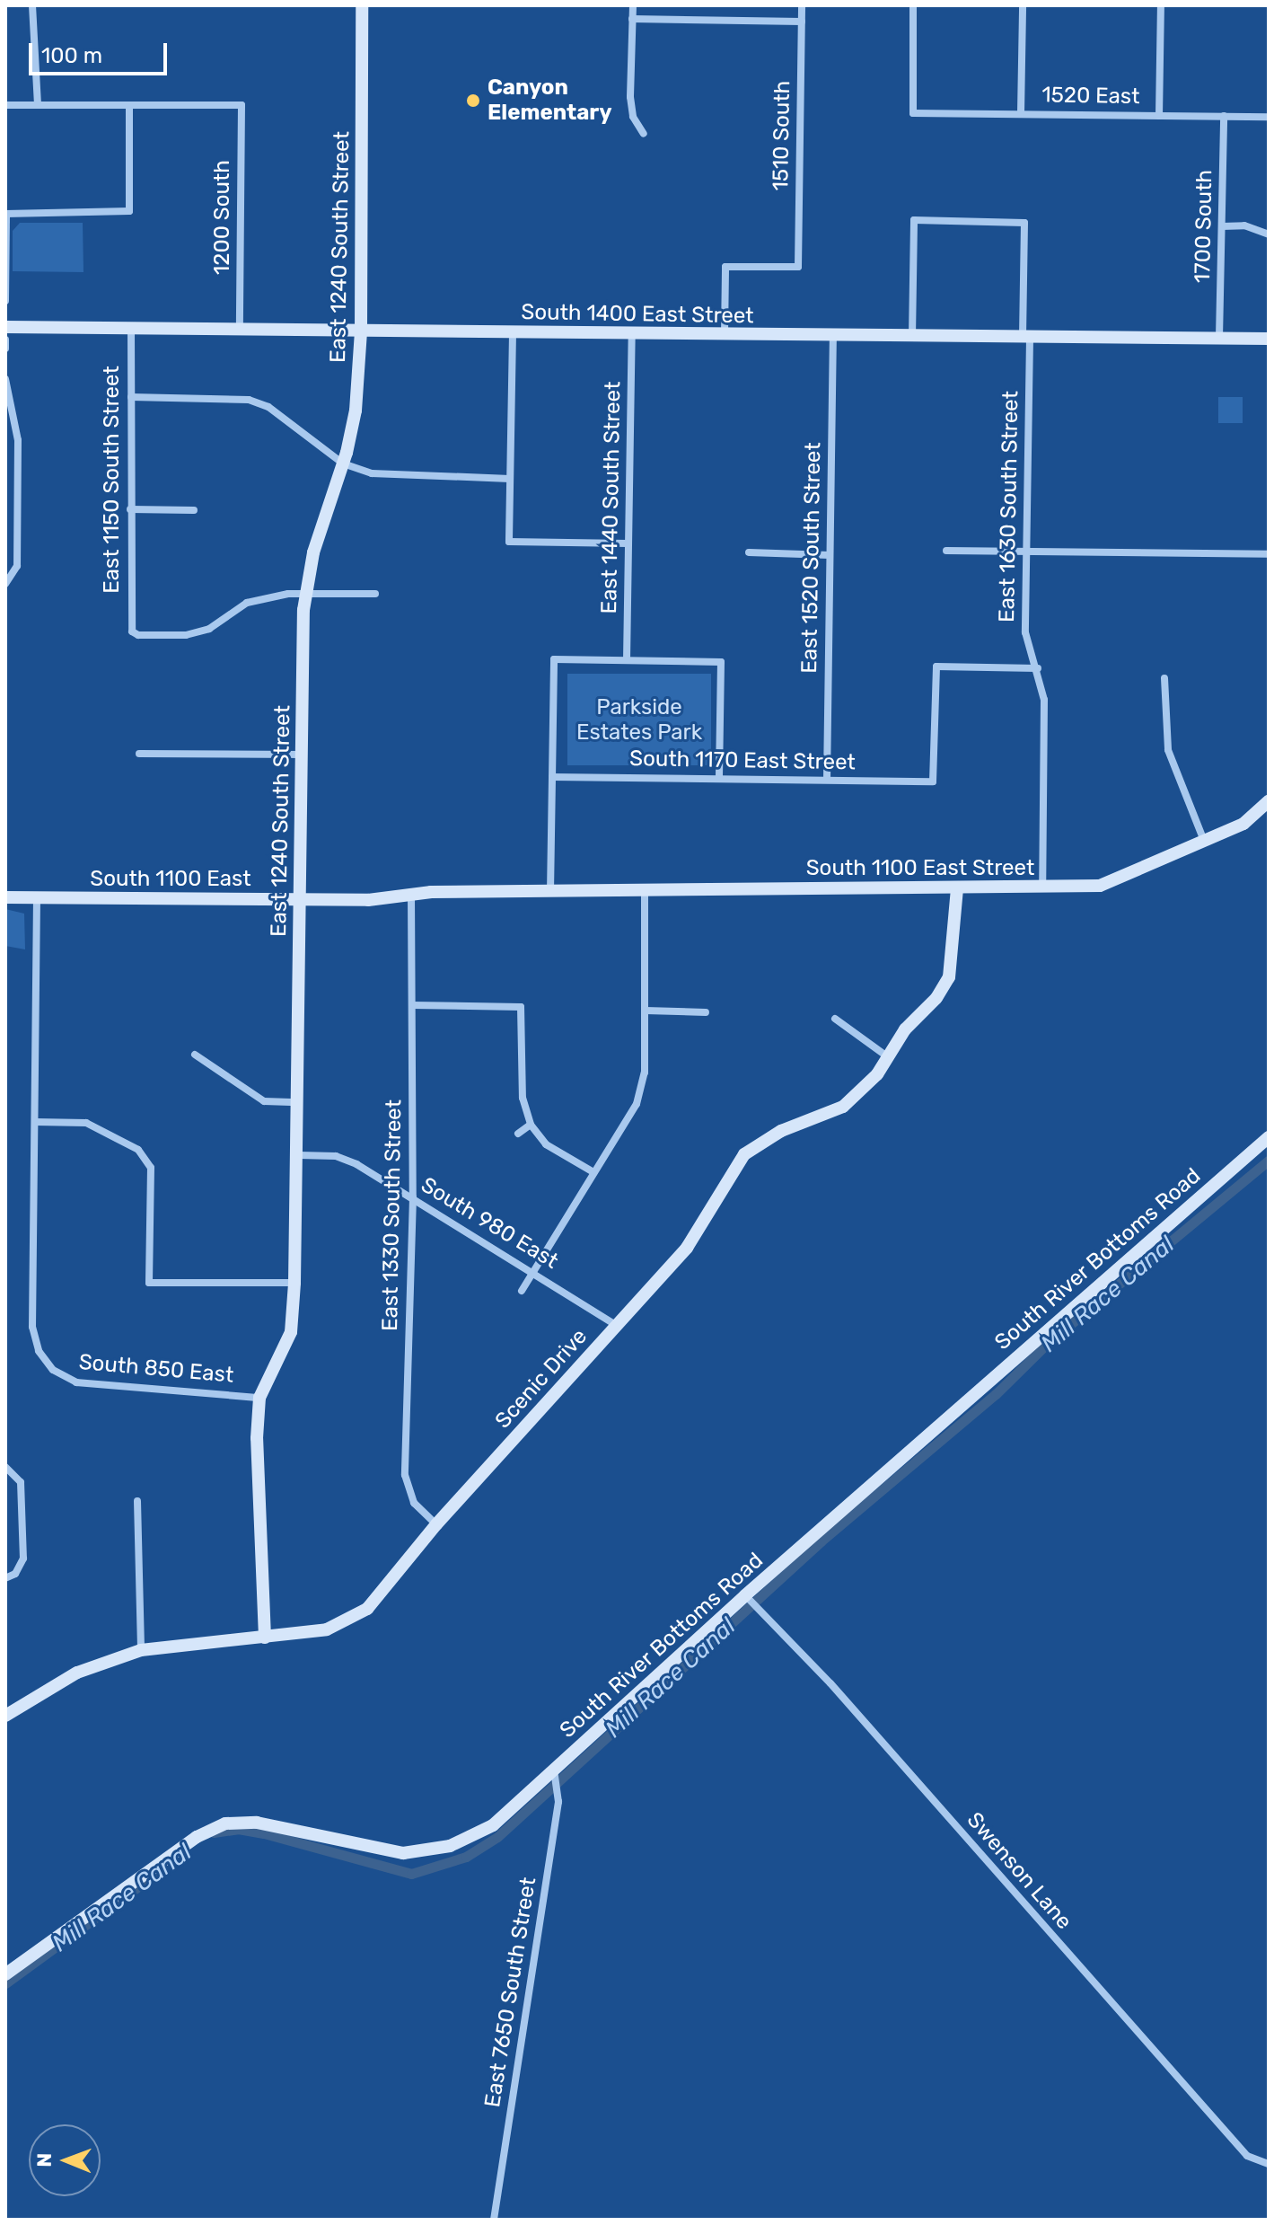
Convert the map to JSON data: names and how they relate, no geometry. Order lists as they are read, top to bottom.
{
  "streets": {
    "street": [
      "1520 East",
      "1510 South",
      "1200 South",
      "1700 South",
      "East 1240 South Street",
      "South 1400 East Street",
      "East 1150 South Street",
      "East 1440 South Street",
      "East 1630 South Street",
      "East 1520 South Street",
      "South 1170 East Street",
      "South 1100 East Street",
      "South 1100 East",
      "East 1330 South Street",
      "South 980 East",
      "South River Bottoms Road",
      "South 850 East",
      "Scenic Drive",
      "Swenson Lane",
      "East 7650 South Street"
    ]
  },
  "crossings": [
    ["1520 East", "1700 South"],
    ["1510 South", "South 1400 East Street"],
    ["1200 South", "South 1400 East Street"],
    ["1700 South", "South 1400 East Street"],
    ["East 1240 South Street", "South 1400 East Street"],
    ["East 1240 South Street", "East 1150 South Street"],
    ["East 1240 South Street", "South 1100 East"],
    ["East 1240 South Street", "South 980 East"],
    ["East 1240 South Street", "South 850 East"],
    ["East 1240 South Street", "Scenic Drive"],
    ["South 1400 East Street", "East 1150 South Street"],
    ["South 1400 East Street", "East 1440 South Street"],
    ["South 1400 East Street", "East 1630 South Street"],
    ["South 1400 East Street", "East 1520 South Street"],
    ["East 1630 South Street", "South 1170 East Street"],
    ["East 1630 South Street", "South 1100 East Street"],
    ["East 1520 South Street", "South 1170 East Street"],
    ["South 1100 East Street", "South 1100 East"],
    ["South 1100 East Street", "Scenic Drive"],
    ["South 1100 East", "East 1330 South Street"],
    ["East 1330 South Street", "South 980 East"],
    ["East 1330 South Street", "Scenic Drive"],
    ["South 980 East", "Scenic Drive"],
    ["South River Bottoms Road", "Swenson Lane"],
    ["South River Bottoms Road", "East 7650 South Street"]
  ],
  "water": ["Mill Race Canal"],
  "parks": ["Parkside Estates Park"],
  "places": ["Canyon Elementary"],
  "scale_bar": "100 m",
  "north": "left"
}
